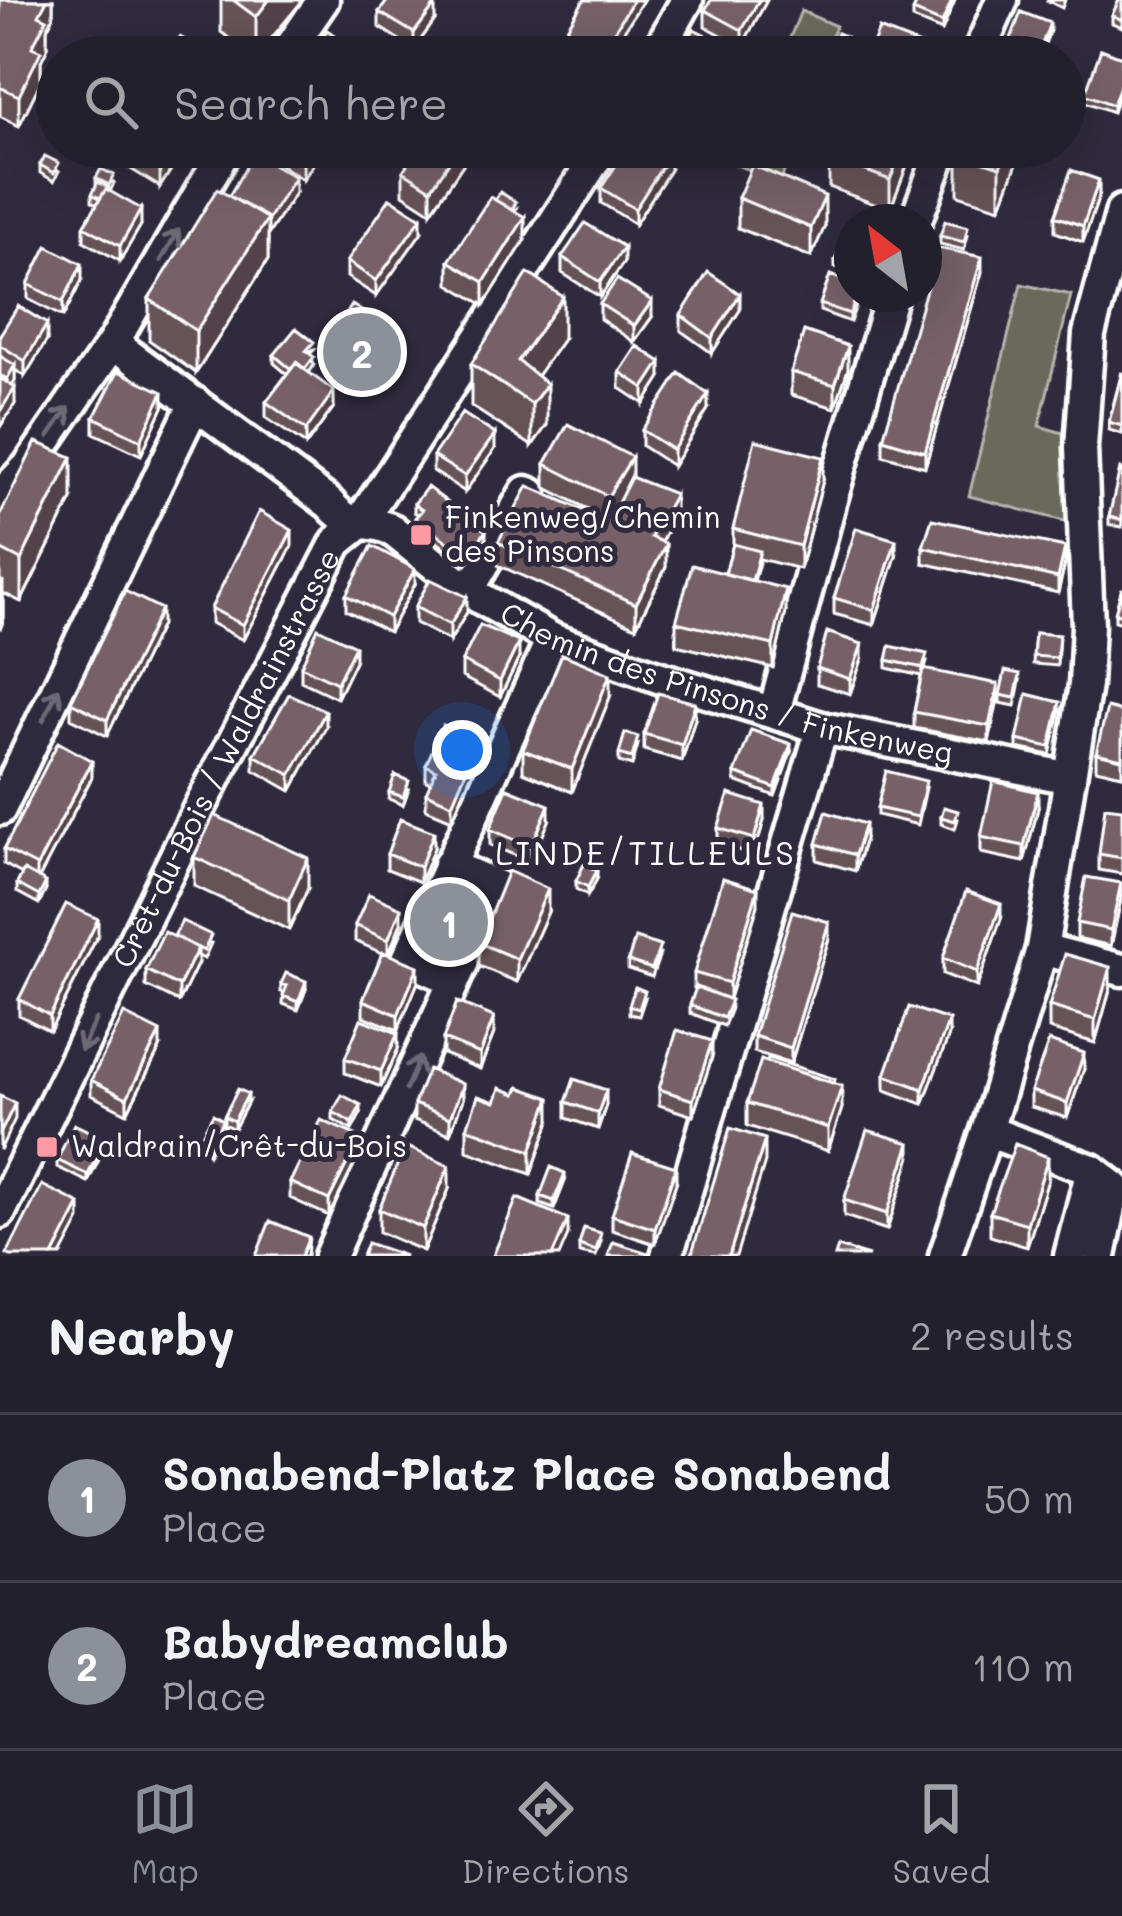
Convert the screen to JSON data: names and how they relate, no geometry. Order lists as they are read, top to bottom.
{
  "streets": {
    "street": ["Chemin des Pinsons / Finkenweg", "Crêt-du-Bois / Waldrainstrasse"]
  },
  "crossings": [
    ["Chemin des Pinsons / Finkenweg", "Crêt-du-Bois / Waldrainstrasse"]
  ],
  "districts": ["LINDE/TILLEULS"],
  "places": {
    "transit": ["Finkenweg/Chemin des Pinsons", "Waldrain/Crêt-du-Bois"]
  },
  "north": "top left",
  "page": {
    "search": "Search here",
    "pins": ["2", "1"],
    "heading": ["Nearby", "2 results"],
    "list": [
      {
        "mark": "1",
        "name": "Sonabend-Platz Place Sonabend",
        "note": "Place",
        "value": "50 m"
      },
      {
        "mark": "2",
        "name": "Babydreamclub",
        "note": "Place",
        "value": "110 m"
      }
    ],
    "nav": ["Map", "Directions", "Saved"]
  }
}
